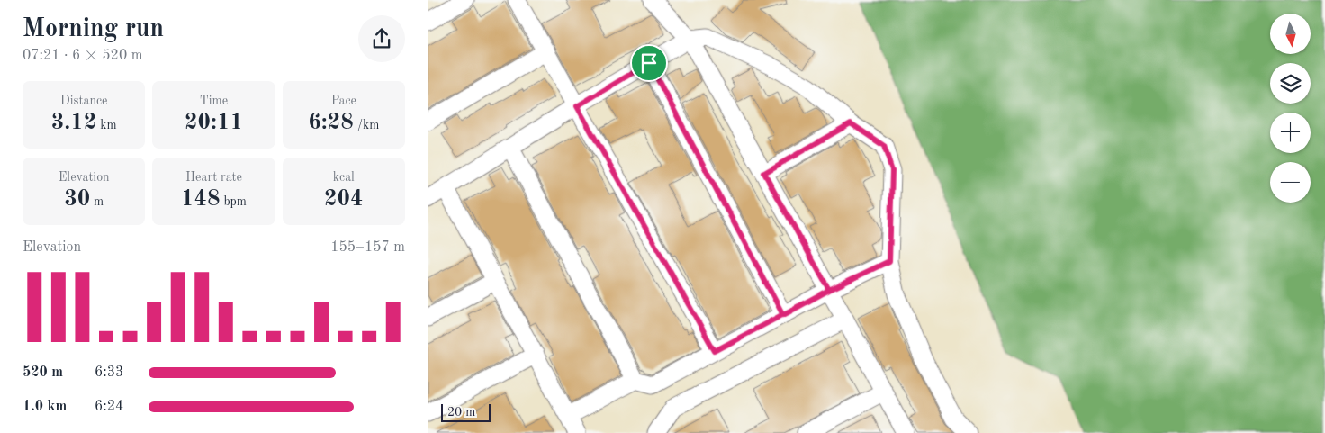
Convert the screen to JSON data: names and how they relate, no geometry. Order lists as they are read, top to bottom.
{
  "scale_bar": "20 m",
  "north": "bottom",
  "page": {
    "heading": ["Morning run", "07:21 · 6 × 520 m"],
    "map_buttons": ["+", "−"],
    "stats": [
      ["Distance", "3.12 km"],
      ["Time", "20:11"],
      ["Pace", "6:28 /km"],
      ["Elevation", "30 m"],
      ["Heart rate", "148 bpm"],
      ["kcal", "204"]
    ],
    "chart": ["Elevation", "155–157 m"],
    "list": [
      {
        "name": "520 m",
        "note": "6:33"
      },
      {
        "name": "1.0 km",
        "note": "6:24"
      }
    ],
    "scale": "20 m"
  }
}
